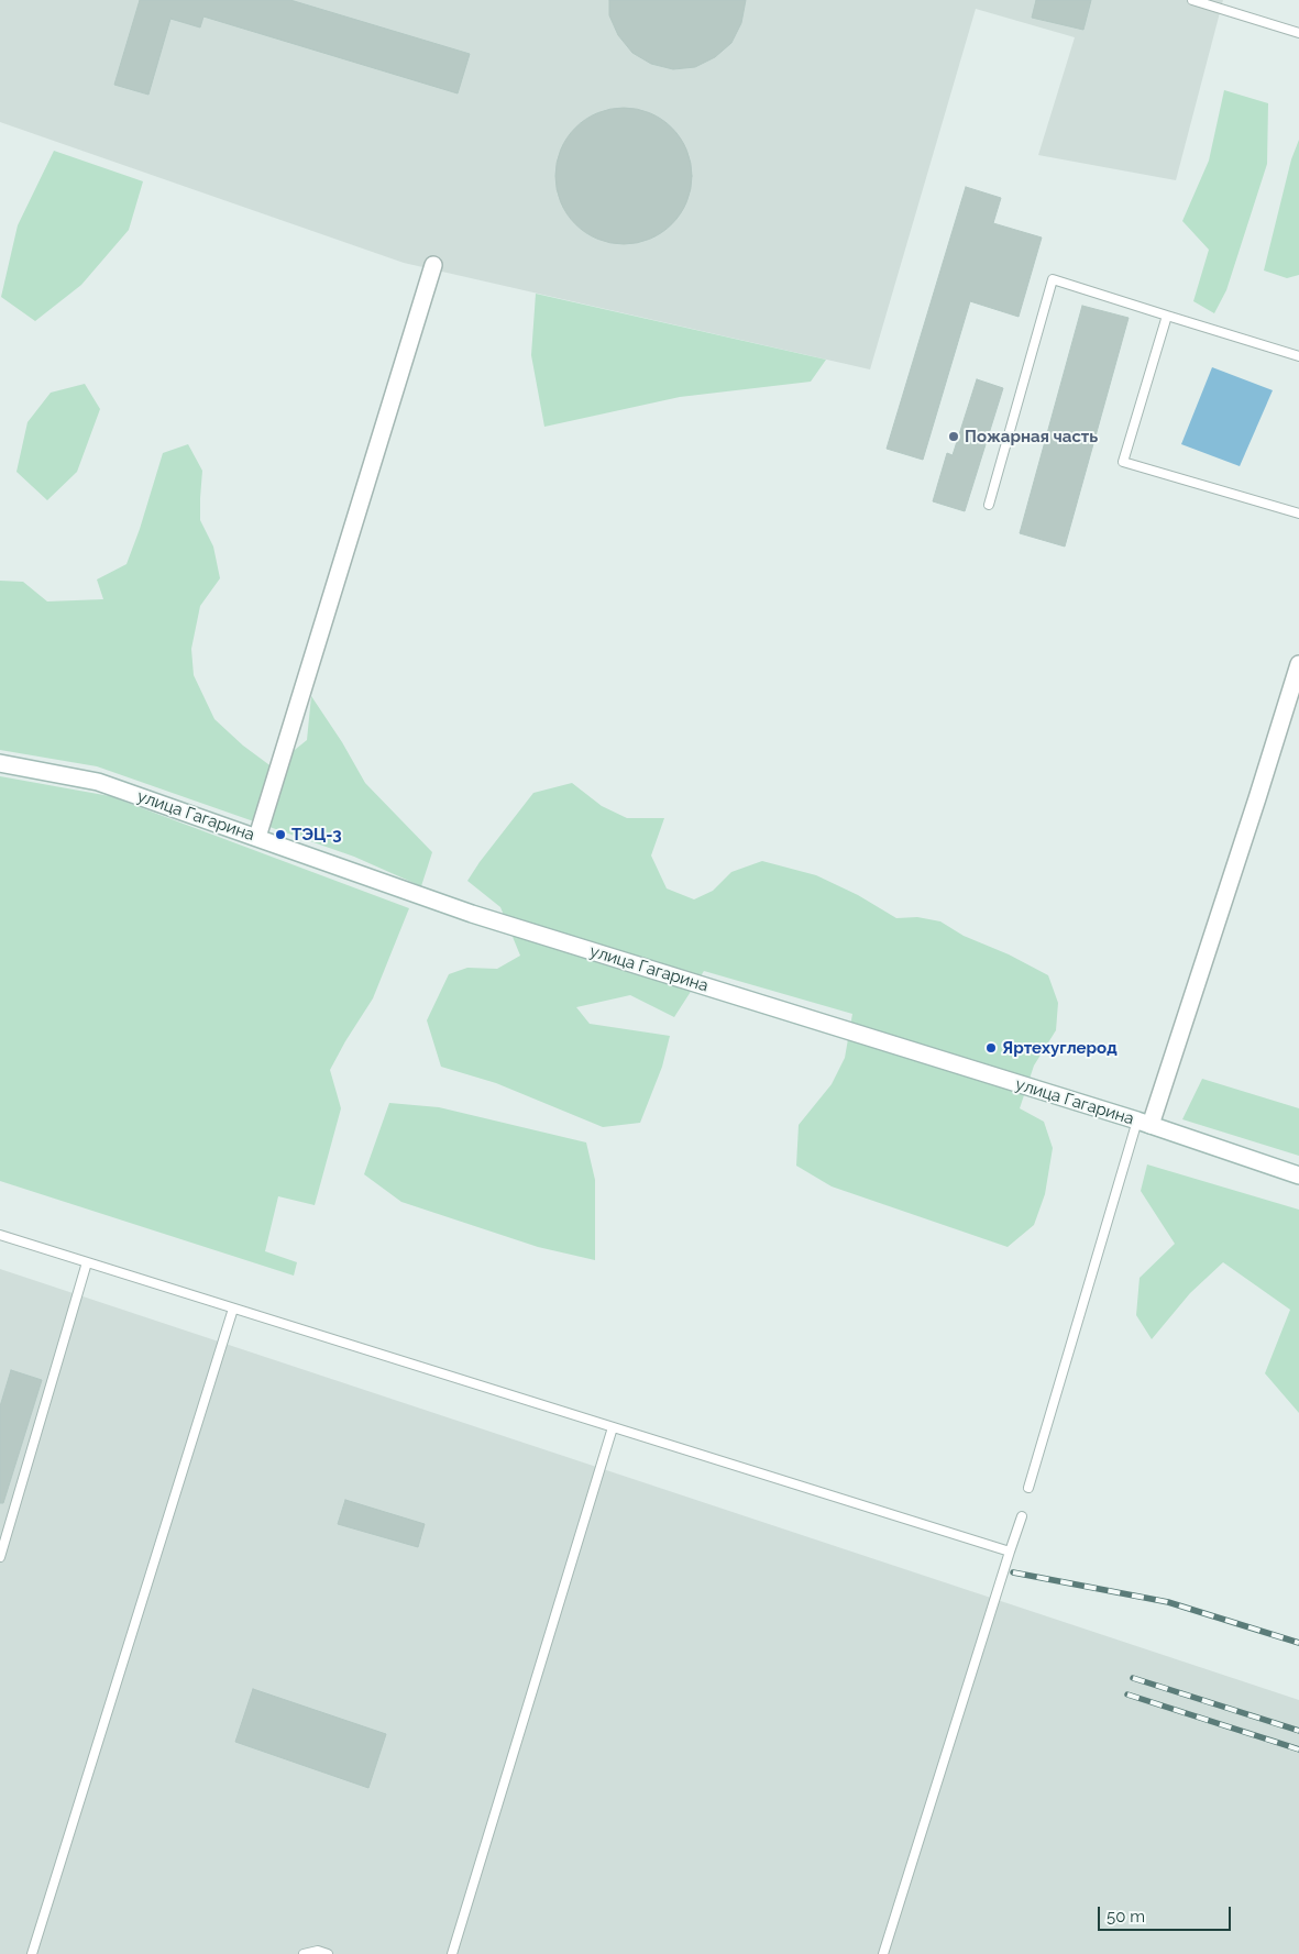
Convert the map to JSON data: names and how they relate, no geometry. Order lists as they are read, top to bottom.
{
  "streets": {
    "main road": ["улица Гагарина"]
  },
  "places": ["Пожарная часть", "ТЭЦ-3", "Яртехуглерод"],
  "scale_bar": "50 m"
}
